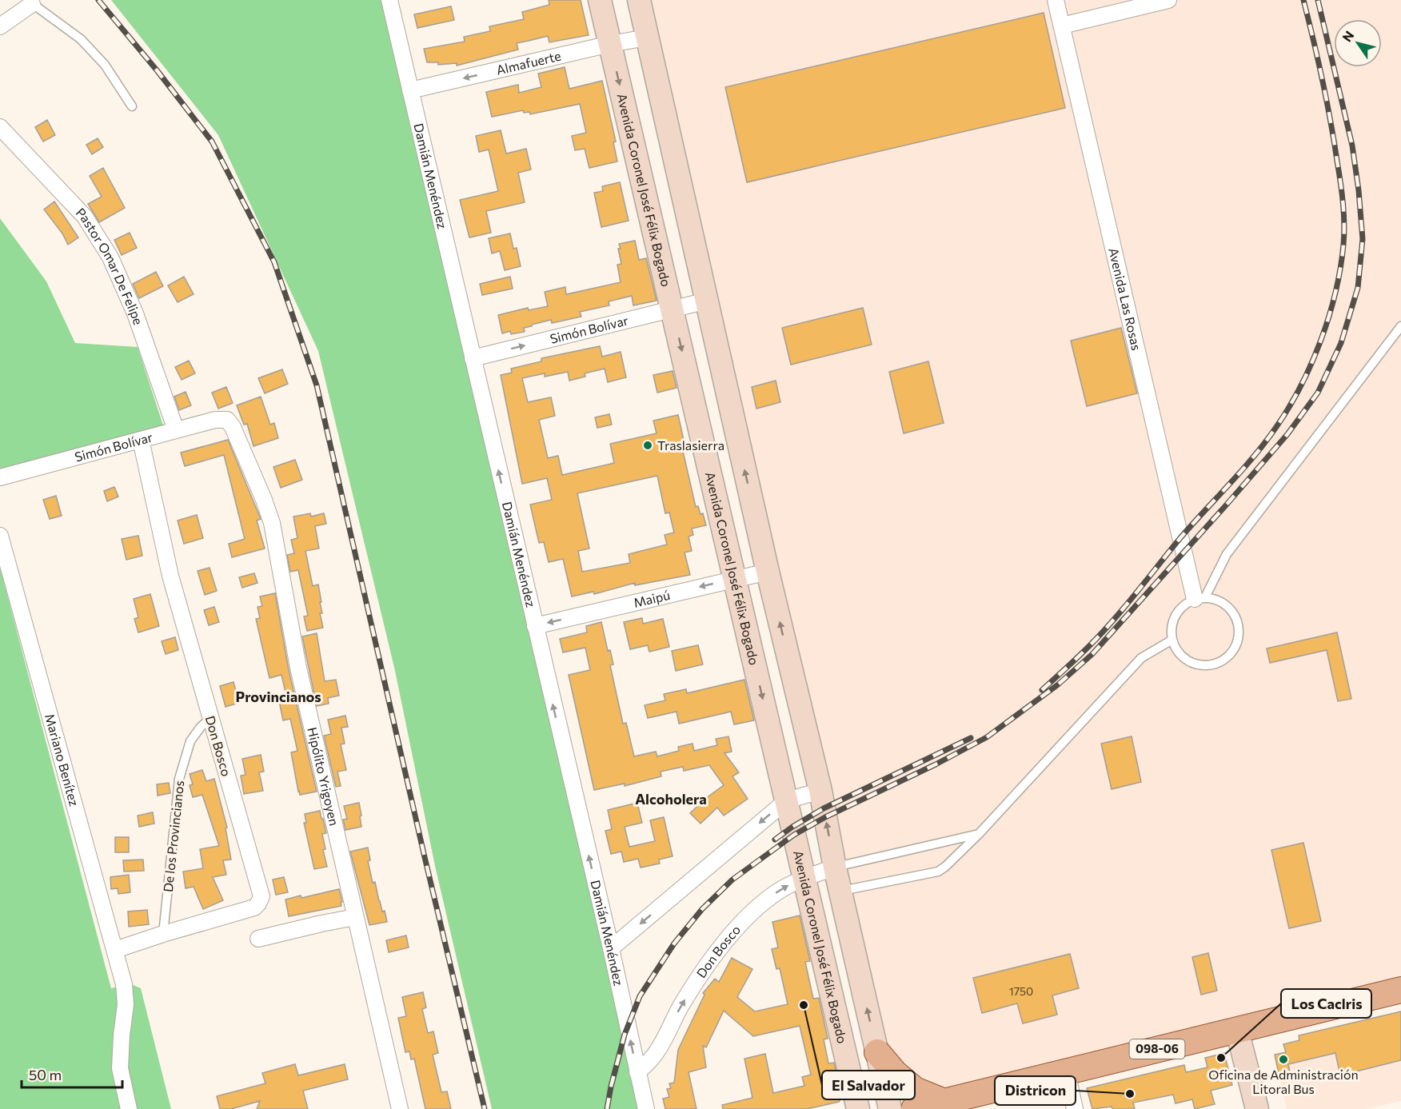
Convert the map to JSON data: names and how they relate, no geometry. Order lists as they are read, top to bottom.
{
  "streets": {
    "main road": ["Avenida Coronel José Félix Bogado", "098-06"],
    "street": [
      "Almafuerte",
      "Damián Menéndez",
      "Pastor Omar De Felipe",
      "Avenida Las Rosas",
      "Simón Bolívar",
      "Maipú",
      "Don Bosco",
      "Mariano Benítez",
      "Hipólito Yrigoyen"
    ],
    "lane": ["De los Provincianos"]
  },
  "crossings": [
    ["Almafuerte", "Damián Menéndez"],
    ["Almafuerte", "Avenida Coronel José Félix Bogado"],
    ["Damián Menéndez", "Simón Bolívar"],
    ["Damián Menéndez", "Maipú"],
    ["Damián Menéndez", "Don Bosco"],
    ["Avenida Coronel José Félix Bogado", "Simón Bolívar"],
    ["Avenida Coronel José Félix Bogado", "Maipú"],
    ["Avenida Coronel José Félix Bogado", "Don Bosco"],
    ["Pastor Omar De Felipe", "Simón Bolívar"],
    ["Simón Bolívar", "Don Bosco"],
    ["Simón Bolívar", "Hipólito Yrigoyen"],
    ["Don Bosco", "Mariano Benítez"],
    ["Don Bosco", "De los Provincianos"]
  ],
  "one_way": [
    "Almafuerte",
    "Damián Menéndez",
    "Simón Bolívar",
    "Maipú"
  ],
  "districts": ["Provincianos", "Alcoholera"],
  "places": [
    "Traslasierra",
    "El Salvador",
    "Los Caclris",
    "Oficina de Administración Litoral Bus",
    "Districon"
  ],
  "house_numbers": ["1750"],
  "scale_bar": "50 m",
  "north": "top left"
}
